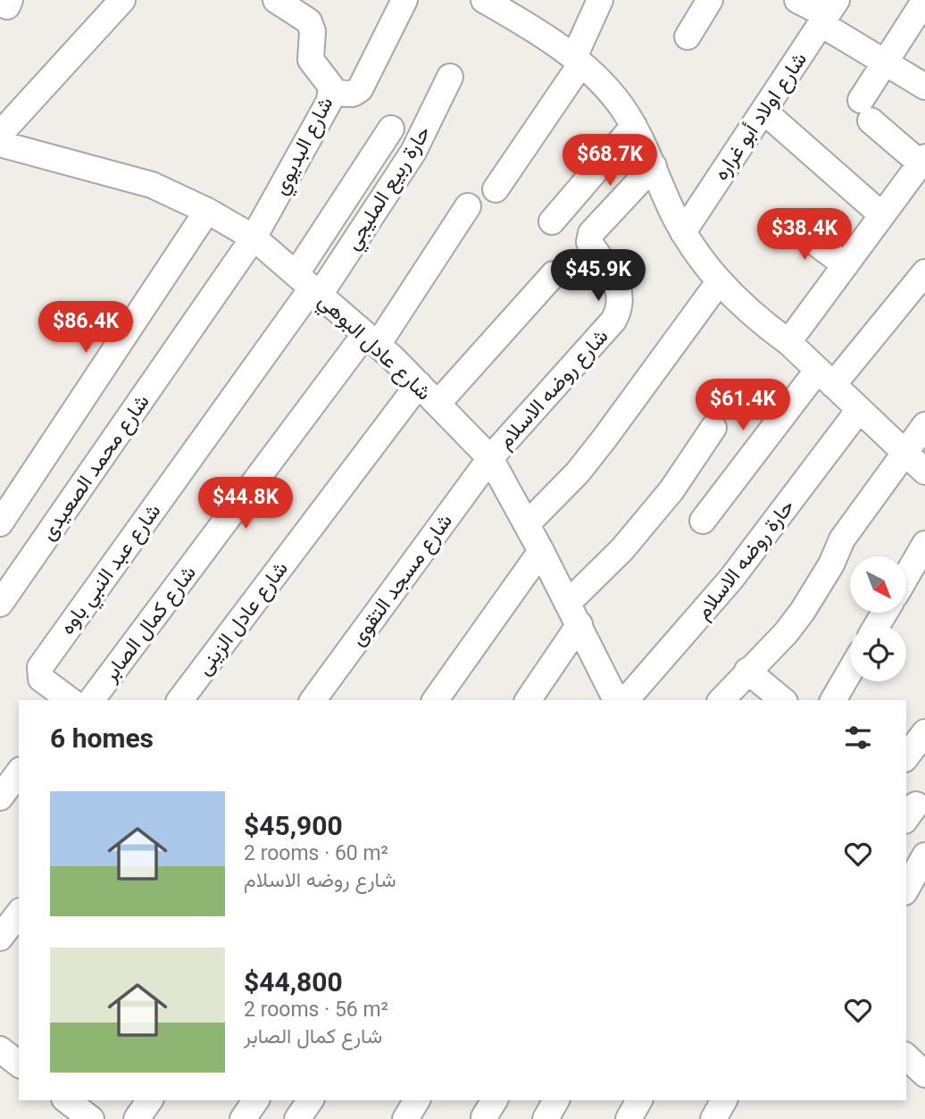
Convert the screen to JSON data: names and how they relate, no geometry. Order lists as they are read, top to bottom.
{
  "streets": {
    "street": [
      "شارع اولاد أبو غراره",
      "شارع البديوي",
      "حارة ربيع المليجي",
      "شارع عادل البوهي",
      "شارع روضه الاسلام",
      "شارع محمد الصعيدى",
      "حارة روضه الاسلام",
      "شارع عبد النبي باوه",
      "شارع مسجد التقوى",
      "شارع عادل الزينى",
      "شارع كمال الصابر"
    ]
  },
  "crossings": [
    ["شارع البديوي", "شارع عادل البوهي"],
    ["شارع البديوي", "شارع محمد الصعيدى"],
    ["حارة ربيع المليجي", "شارع عادل البوهي"],
    ["حارة ربيع المليجي", "شارع عبد النبي باوه"],
    ["شارع عادل البوهي", "شارع روضه الاسلام"],
    ["شارع عادل البوهي", "شارع محمد الصعيدى"],
    ["شارع عادل البوهي", "شارع عبد النبي باوه"],
    ["شارع عادل البوهي", "شارع مسجد التقوى"],
    ["شارع عادل البوهي", "شارع عادل الزينى"],
    ["شارع عادل البوهي", "شارع كمال الصابر"],
    ["شارع روضه الاسلام", "شارع مسجد التقوى"]
  ],
  "north": "bottom right",
  "page": {
    "price": [
      "$68.7K",
      "$38.4K",
      "$45.9K",
      "$86.4K",
      "$61.4K",
      "$44.8K"
    ],
    "heading": "6 homes",
    "list": [
      {
        "name": "$45,900",
        "note": "2 rooms · 60 m² · شارع روضه الاسلام"
      },
      {
        "name": "$44,800",
        "note": "2 rooms · 56 m² · شارع كمال الصابر"
      }
    ]
  }
}
